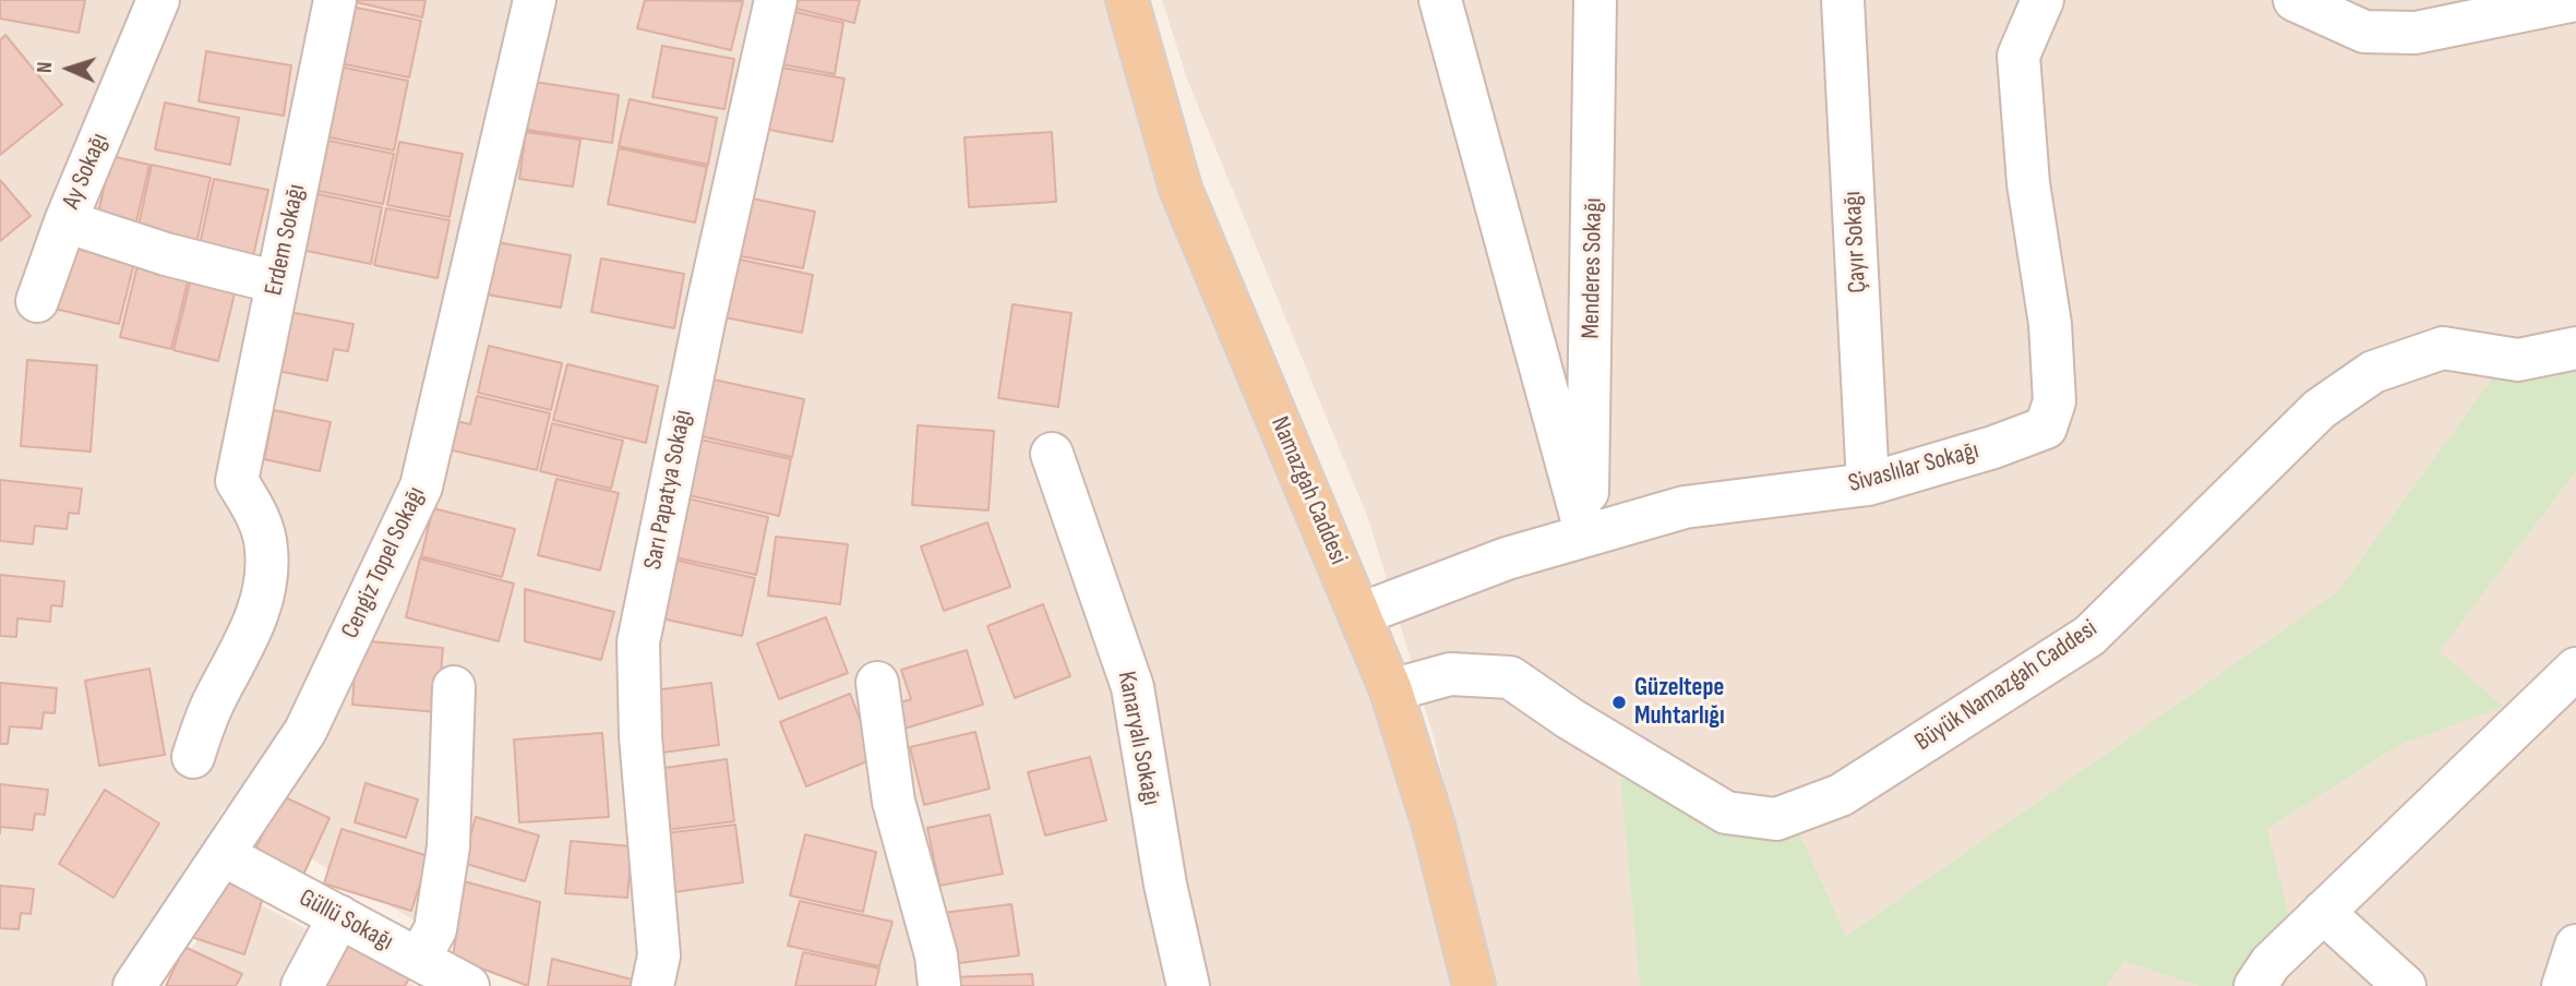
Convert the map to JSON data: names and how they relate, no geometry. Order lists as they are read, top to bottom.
{
  "streets": {
    "main road": ["Namazgah Caddesi"],
    "street": [
      "Ay Sokağı",
      "Erdem Sokağı",
      "Çayır Sokağı",
      "Menderes Sokağı",
      "Sivaslılar Sokağı",
      "Sarı Papatya Sokağı",
      "Cengiz Topel Sokağı",
      "Büyük Namazgah Caddesi",
      "Kanaryalı Sokağı",
      "Güllü Sokağı"
    ]
  },
  "crossings": [
    ["Çayır Sokağı", "Sivaslılar Sokağı"],
    ["Menderes Sokağı", "Sivaslılar Sokağı"],
    ["Sivaslılar Sokağı", "Namazgah Caddesi"],
    ["Namazgah Caddesi", "Büyük Namazgah Caddesi"],
    ["Cengiz Topel Sokağı", "Güllü Sokağı"]
  ],
  "places": ["Güzeltepe Muhtarlığı"],
  "north": "left"
}
